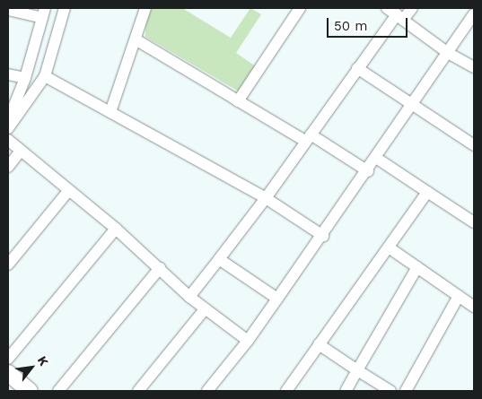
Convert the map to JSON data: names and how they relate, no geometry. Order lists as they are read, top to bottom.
{
  "scale_bar": "50 m",
  "north": "top right"
}
